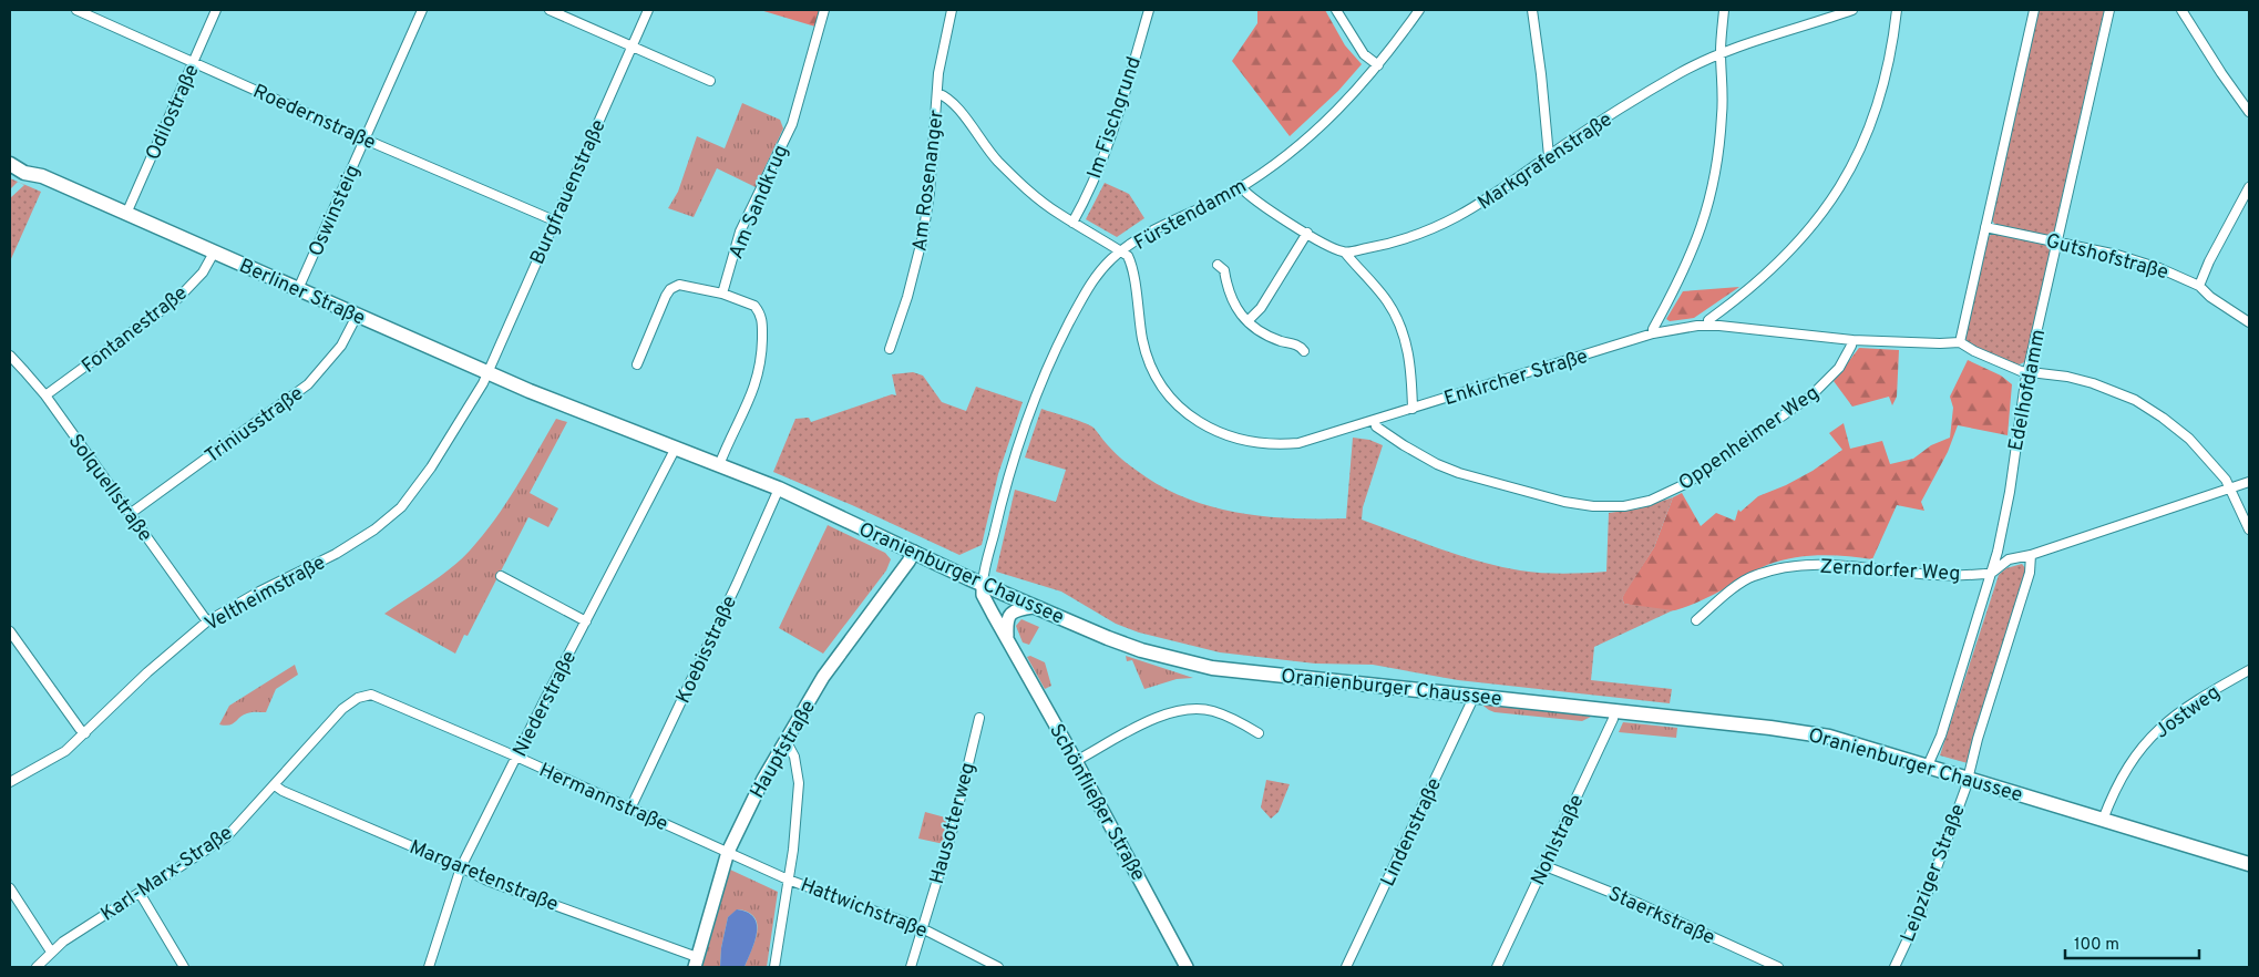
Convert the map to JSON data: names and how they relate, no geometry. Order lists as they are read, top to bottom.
{
  "streets": {
    "main road": [
      "Berliner Straße",
      "Oranienburger Chaussee",
      "Hauptstraße",
      "Schönfließer Straße"
    ],
    "street": [
      "Odilostraße",
      "Roedernstraße",
      "Im Fischgrund",
      "Markgrafenstraße",
      "Am Rosenanger",
      "Burgfrauenstraße",
      "Am Sandkrug",
      "Oswinsteig",
      "Fürstendamm",
      "Gutshofstraße",
      "Fontanestraße",
      "Enkircher Straße",
      "Edelhofdamm",
      "Triniusstraße",
      "Oppenheimer Weg",
      "Solquellstraße",
      "Zerndorfer Weg",
      "Veltheimstraße",
      "Koebisstraße",
      "Niederstraße",
      "Jostweg",
      "Hermannstraße",
      "Hausotterweg",
      "Lindenstraße",
      "Nohlstraße",
      "Karl-Marx-Straße",
      "Leipziger Straße",
      "Margaretenstraße",
      "Hattwichstraße",
      "Staerkstraße"
    ]
  },
  "crossings": [
    ["Odilostraße", "Roedernstraße"],
    ["Odilostraße", "Berliner Straße"],
    ["Roedernstraße", "Burgfrauenstraße"],
    ["Roedernstraße", "Oswinsteig"],
    ["Burgfrauenstraße", "Berliner Straße"],
    ["Burgfrauenstraße", "Veltheimstraße"],
    ["Oswinsteig", "Berliner Straße"],
    ["Fürstendamm", "Enkircher Straße"],
    ["Fürstendamm", "Oranienburger Chaussee"],
    ["Fürstendamm", "Schönfließer Straße"],
    ["Gutshofstraße", "Edelhofdamm"],
    ["Berliner Straße", "Fontanestraße"],
    ["Berliner Straße", "Triniusstraße"],
    ["Berliner Straße", "Oranienburger Chaussee"],
    ["Berliner Straße", "Veltheimstraße"],
    ["Fontanestraße", "Solquellstraße"],
    ["Enkircher Straße", "Edelhofdamm"],
    ["Enkircher Straße", "Oppenheimer Weg"],
    ["Enkircher Straße", "Zerndorfer Weg"],
    ["Edelhofdamm", "Zerndorfer Weg"],
    ["Edelhofdamm", "Oranienburger Chaussee"],
    ["Triniusstraße", "Solquellstraße"],
    ["Solquellstraße", "Veltheimstraße"],
    ["Oranienburger Chaussee", "Koebisstraße"],
    ["Oranienburger Chaussee", "Niederstraße"],
    ["Oranienburger Chaussee", "Jostweg"],
    ["Oranienburger Chaussee", "Hauptstraße"],
    ["Oranienburger Chaussee", "Schönfließer Straße"],
    ["Oranienburger Chaussee", "Lindenstraße"],
    ["Oranienburger Chaussee", "Nohlstraße"],
    ["Oranienburger Chaussee", "Leipziger Straße"],
    ["Koebisstraße", "Hermannstraße"],
    ["Niederstraße", "Hermannstraße"],
    ["Niederstraße", "Margaretenstraße"],
    ["Hauptstraße", "Hermannstraße"],
    ["Hauptstraße", "Margaretenstraße"],
    ["Hauptstraße", "Hattwichstraße"],
    ["Hermannstraße", "Karl-Marx-Straße"],
    ["Hermannstraße", "Hattwichstraße"],
    ["Hausotterweg", "Hattwichstraße"],
    ["Nohlstraße", "Staerkstraße"],
    ["Karl-Marx-Straße", "Margaretenstraße"]
  ],
  "scale_bar": "100 m"
}
